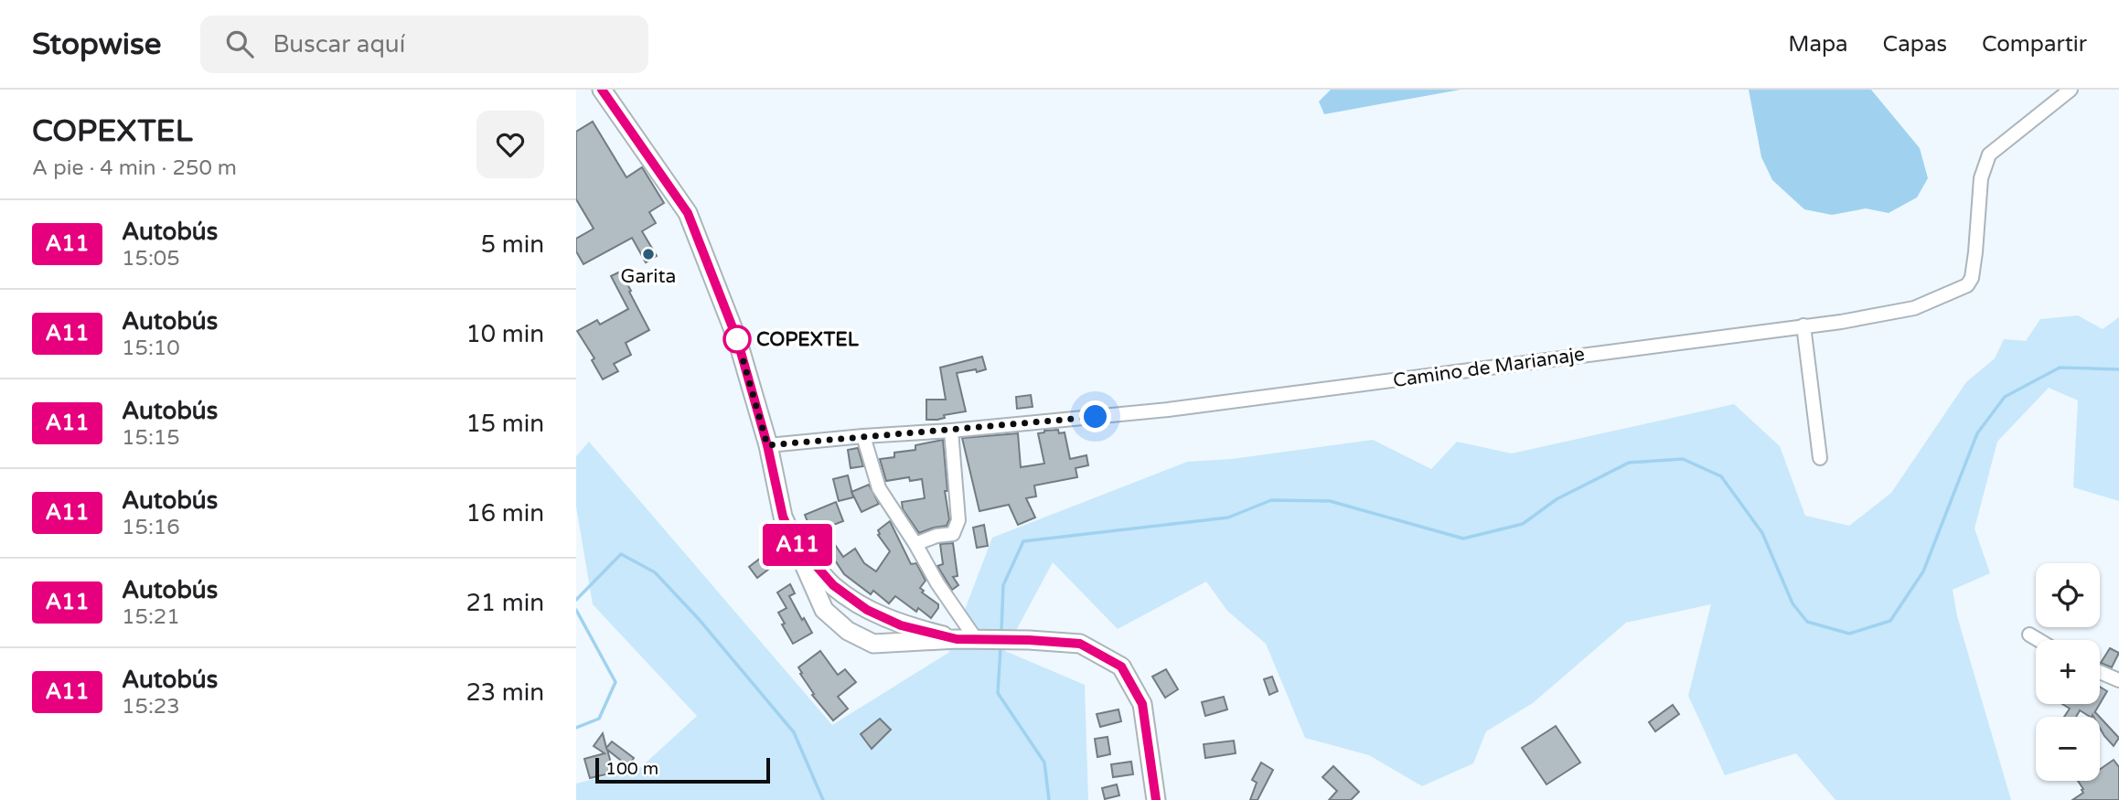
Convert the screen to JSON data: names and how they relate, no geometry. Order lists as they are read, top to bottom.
{
  "streets": {
    "street": ["Camino de Marianaje"]
  },
  "places": ["Garita", "COPEXTEL"],
  "lines": ["bus line A11"],
  "scale_bar": "100 m",
  "page": {
    "header": "Stopwise",
    "search": "Buscar aquí",
    "nav": ["Mapa", "Capas", "Compartir"],
    "heading": ["COPEXTEL", "A pie · 4 min · 250 m"],
    "on_map": "A11",
    "list": [
      {
        "mark": "A11",
        "name": "Autobús",
        "note": "15:05",
        "value": "5 min"
      },
      {
        "mark": "A11",
        "name": "Autobús",
        "note": "15:10",
        "value": "10 min"
      },
      {
        "mark": "A11",
        "name": "Autobús",
        "note": "15:15",
        "value": "15 min"
      },
      {
        "mark": "A11",
        "name": "Autobús",
        "note": "15:16",
        "value": "16 min"
      },
      {
        "mark": "A11",
        "name": "Autobús",
        "note": "15:21",
        "value": "21 min"
      },
      {
        "mark": "A11",
        "name": "Autobús",
        "note": "15:23",
        "value": "23 min"
      }
    ],
    "map_buttons": ["+", "−"],
    "scale": "100 m"
  }
}
